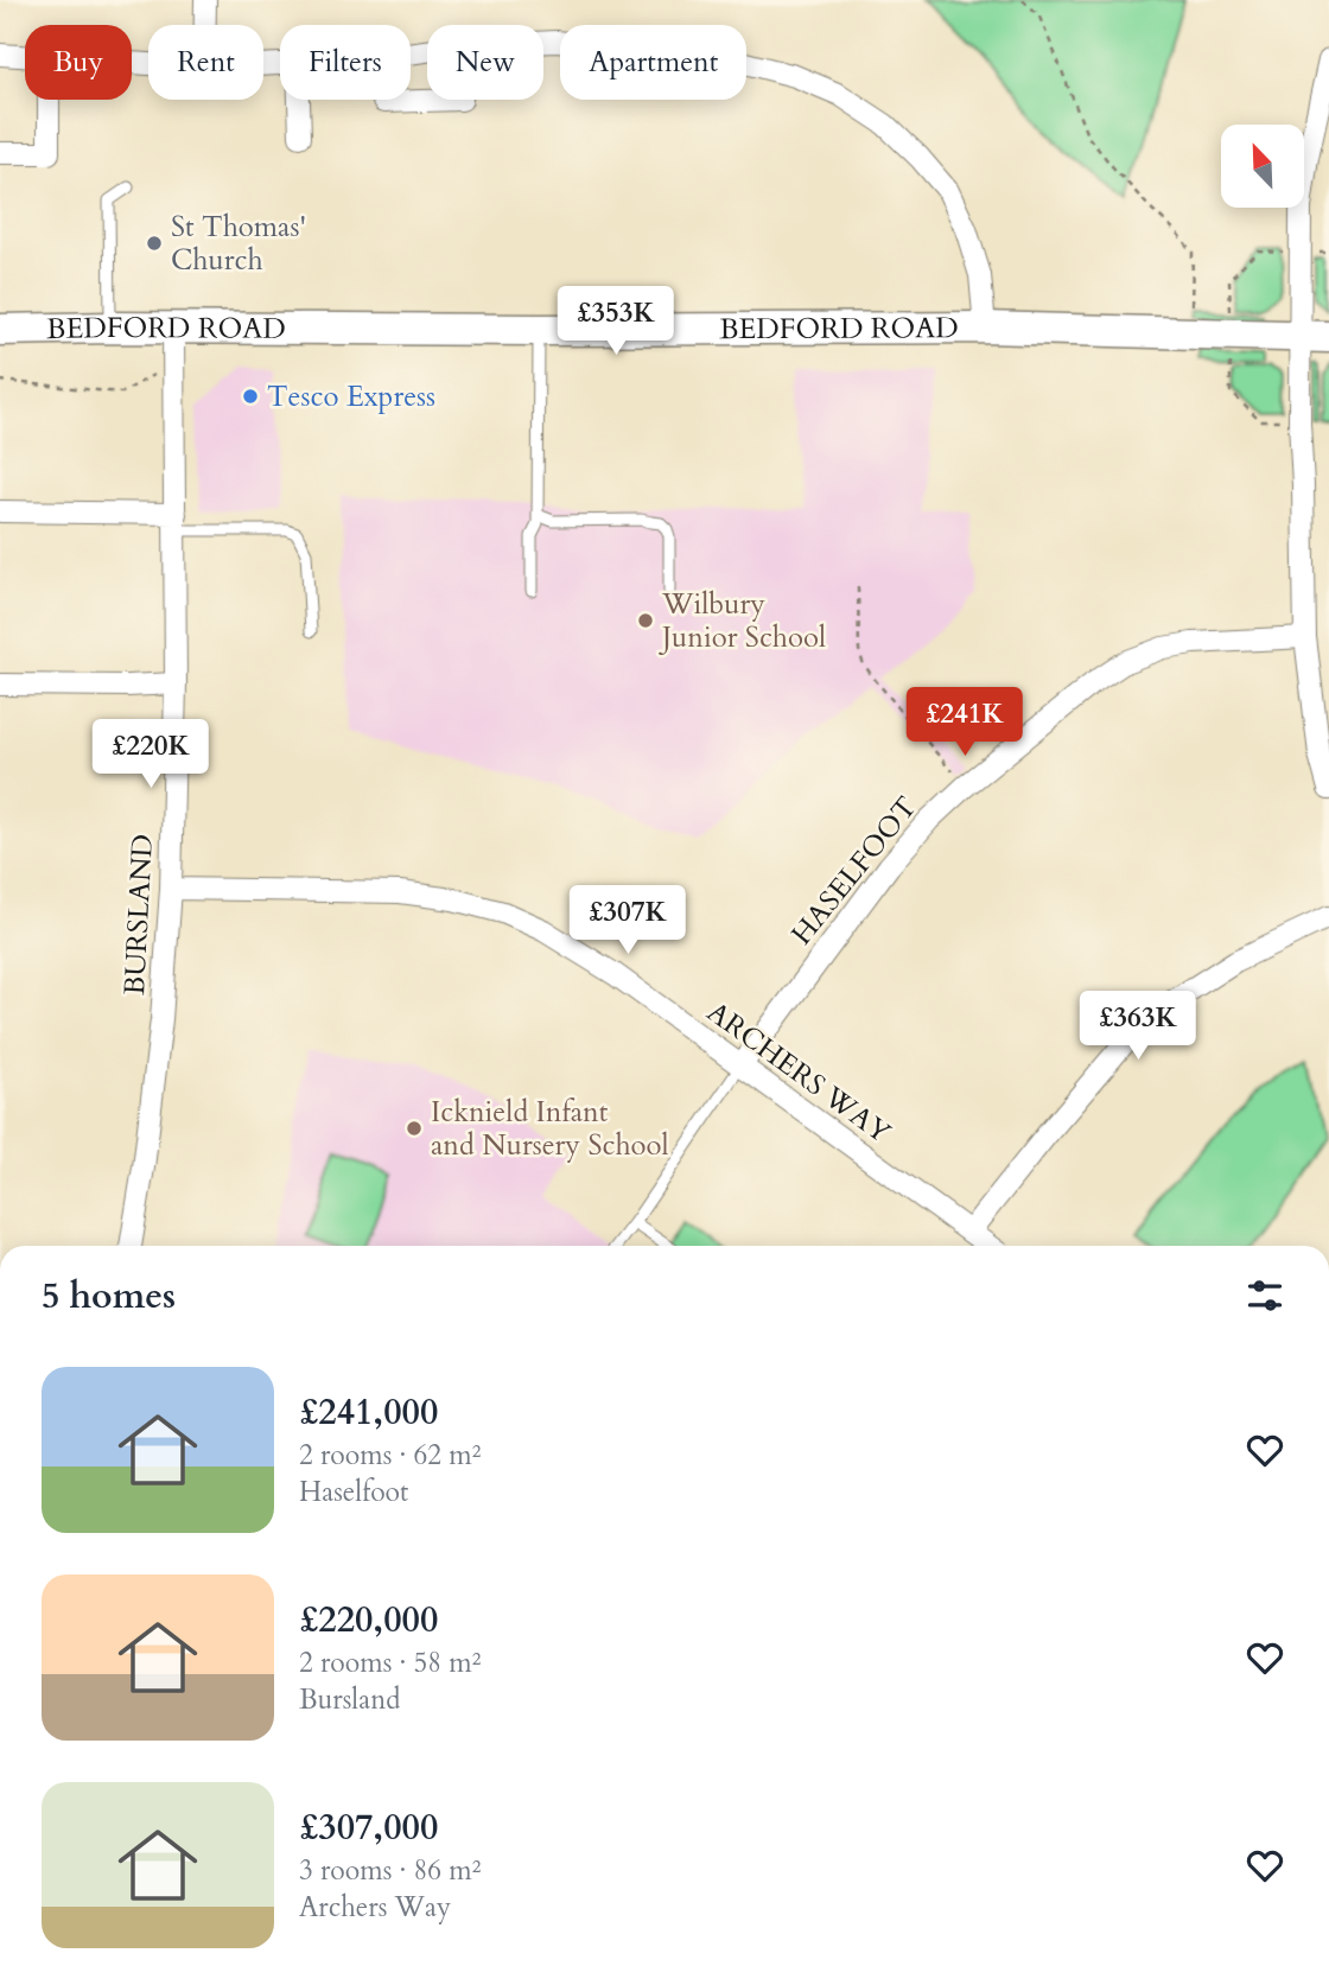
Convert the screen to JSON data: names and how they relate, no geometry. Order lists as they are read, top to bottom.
{
  "streets": {
    "street": [
      "BEDFORD ROAD",
      "HASELFOOT",
      "BURSLAND",
      "ARCHERS WAY"
    ]
  },
  "crossings": [
    ["BEDFORD ROAD", "BURSLAND"],
    ["HASELFOOT", "ARCHERS WAY"],
    ["BURSLAND", "ARCHERS WAY"]
  ],
  "places": [
    "St Thomas' Church",
    "Tesco Express",
    "Wilbury Junior School",
    "Icknield Infant and Nursery School"
  ],
  "north": "top left",
  "page": {
    "chip": [
      "Buy",
      "Rent",
      "Filters",
      "New",
      "Apartment"
    ],
    "price": [
      "£353K",
      "£241K",
      "£220K",
      "£307K",
      "£363K"
    ],
    "heading": "5 homes",
    "list": [
      {
        "name": "£241,000",
        "note": "2 rooms · 62 m² · Haselfoot"
      },
      {
        "name": "£220,000",
        "note": "2 rooms · 58 m² · Bursland"
      },
      {
        "name": "£307,000",
        "note": "3 rooms · 86 m² · Archers Way"
      }
    ]
  }
}
